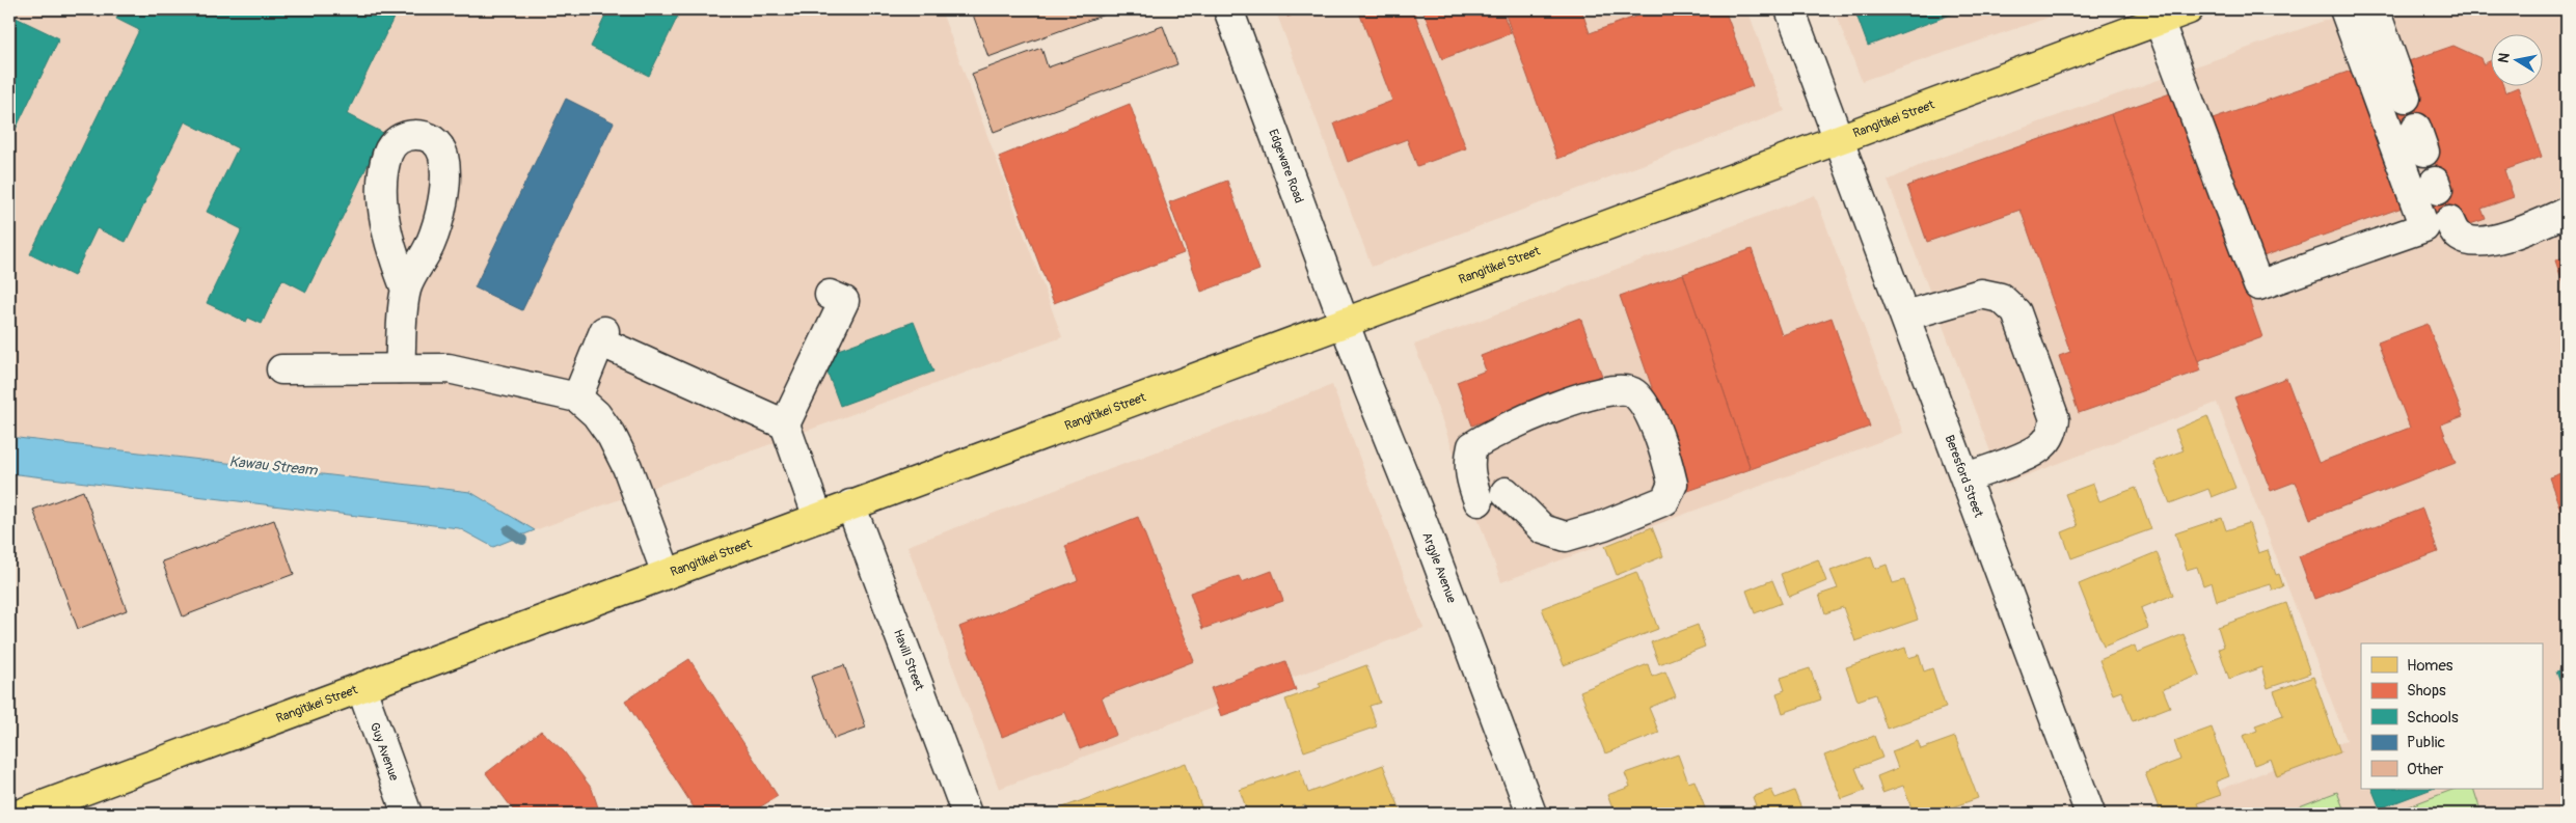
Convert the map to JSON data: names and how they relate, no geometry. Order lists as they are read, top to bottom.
{
  "streets": {
    "highway": ["Rangitikei Street"],
    "street": [
      "Edgeware Road",
      "Beresford Street",
      "Argyle Avenue",
      "Havill Street",
      "Guy Avenue"
    ]
  },
  "crossings": [
    ["Rangitikei Street", "Edgeware Road"],
    ["Rangitikei Street", "Beresford Street"],
    ["Rangitikei Street", "Argyle Avenue"],
    ["Rangitikei Street", "Havill Street"],
    ["Rangitikei Street", "Guy Avenue"],
    ["Edgeware Road", "Argyle Avenue"]
  ],
  "water": ["Kawau Stream"],
  "legend": [
    "Homes",
    "Shops",
    "Schools",
    "Public",
    "Other"
  ],
  "north": "left"
}
